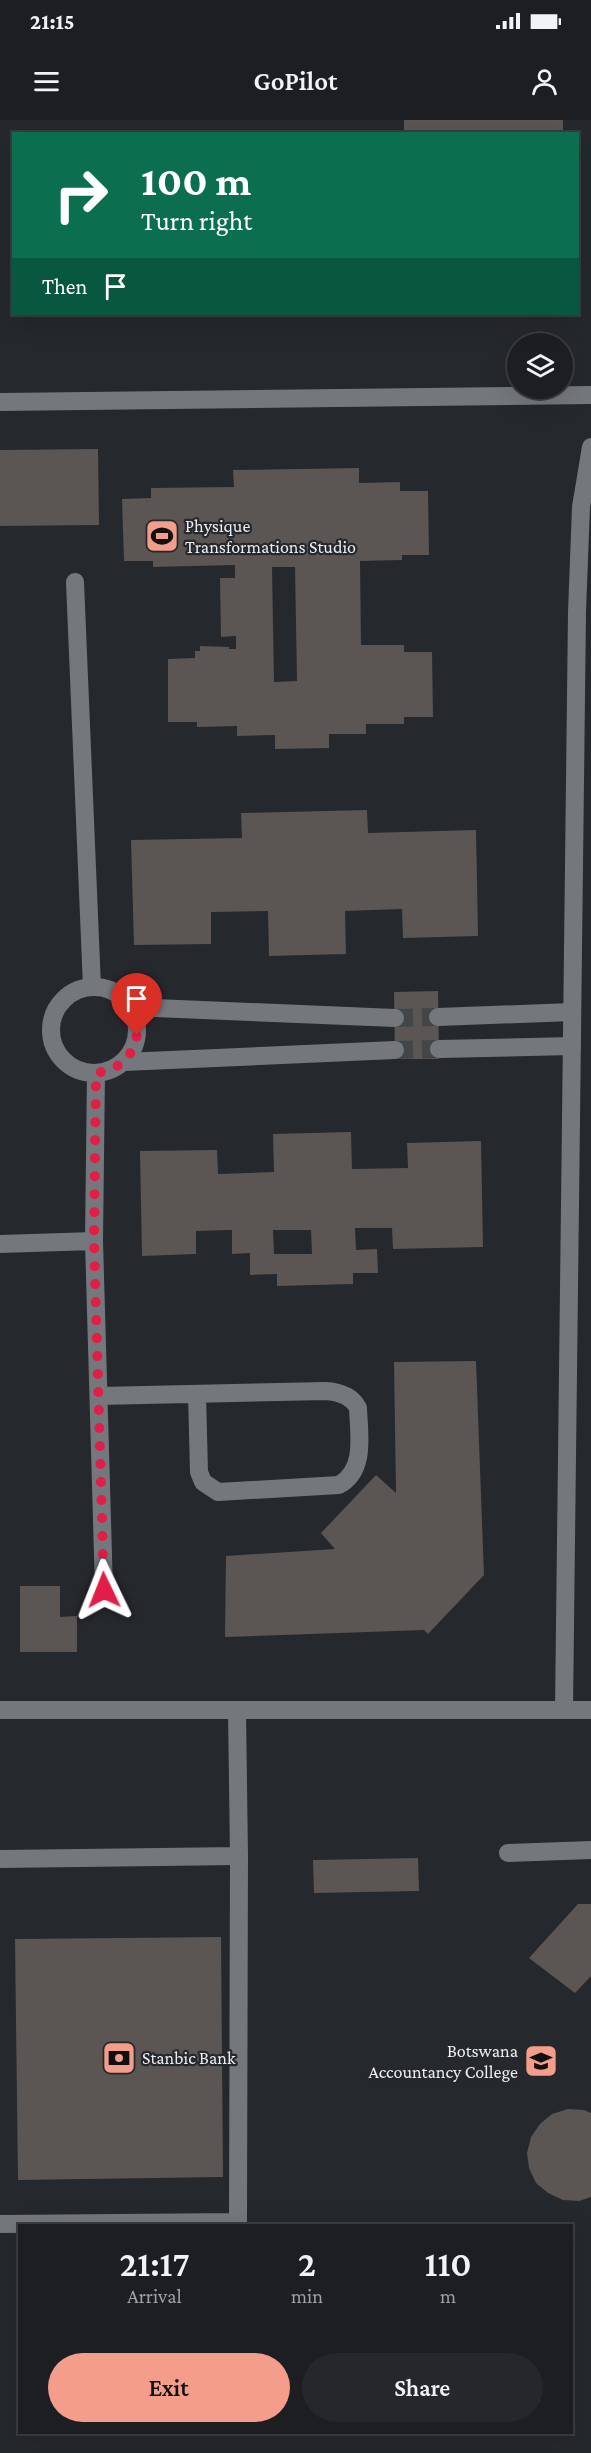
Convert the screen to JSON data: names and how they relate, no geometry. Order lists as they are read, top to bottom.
{
  "places": {
    "sports": ["Physique Transformations Studio"],
    "bank": ["Stanbic Bank"],
    "school or university": ["Botswana Accountancy College"]
  },
  "page": {
    "status": "21:15",
    "header": "GoPilot",
    "turn": ["100 m", "Turn right"],
    "then": "Then",
    "eta": [
      "21:17",
      "Arrival",
      "2",
      "min",
      "110",
      "m"
    ],
    "buttons": ["Exit", "Share"]
  }
}
